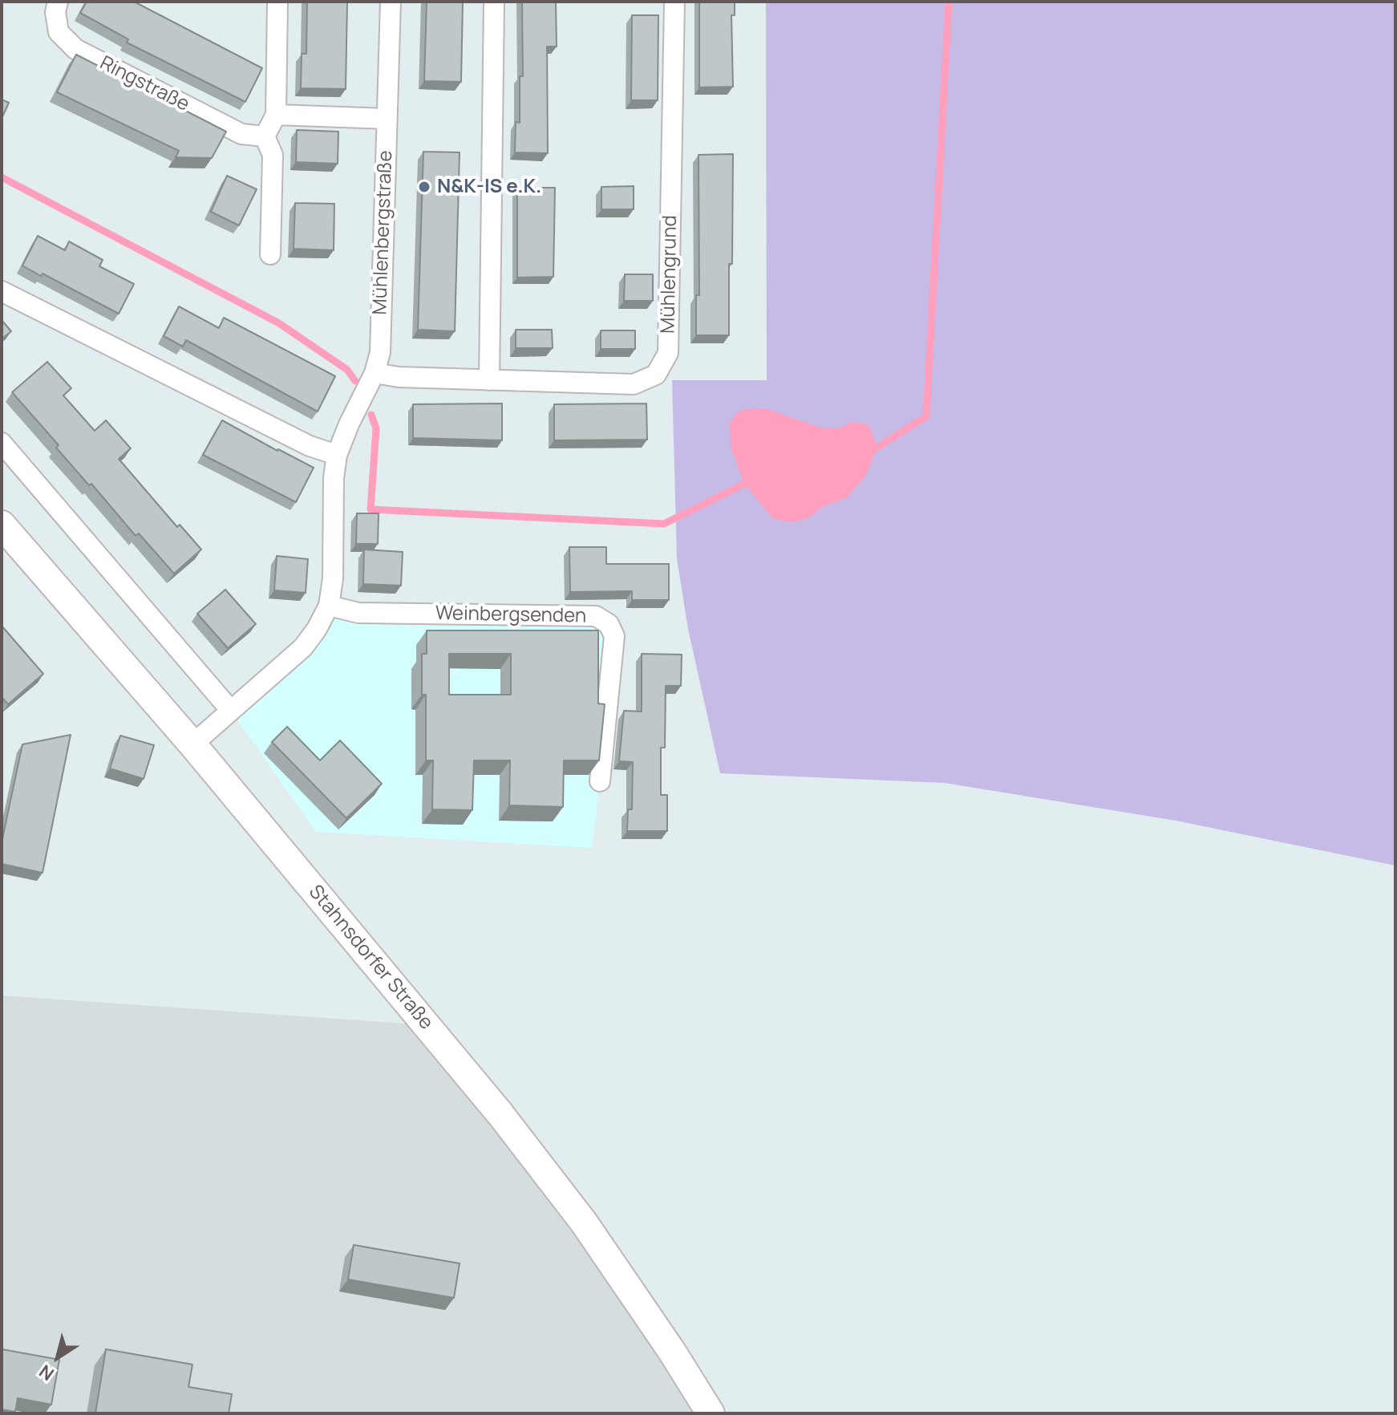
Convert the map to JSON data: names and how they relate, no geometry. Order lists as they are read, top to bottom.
{
  "streets": {
    "street": [
      "Ringstraße",
      "Mühlenbergstraße",
      "Mühlengrund",
      "Weinbergsenden",
      "Stahnsdorfer Straße"
    ]
  },
  "crossings": [
    ["Mühlenbergstraße", "Mühlengrund"],
    ["Mühlenbergstraße", "Weinbergsenden"],
    ["Mühlenbergstraße", "Stahnsdorfer Straße"]
  ],
  "places": ["N&K-IS e.K."],
  "north": "bottom left"
}
